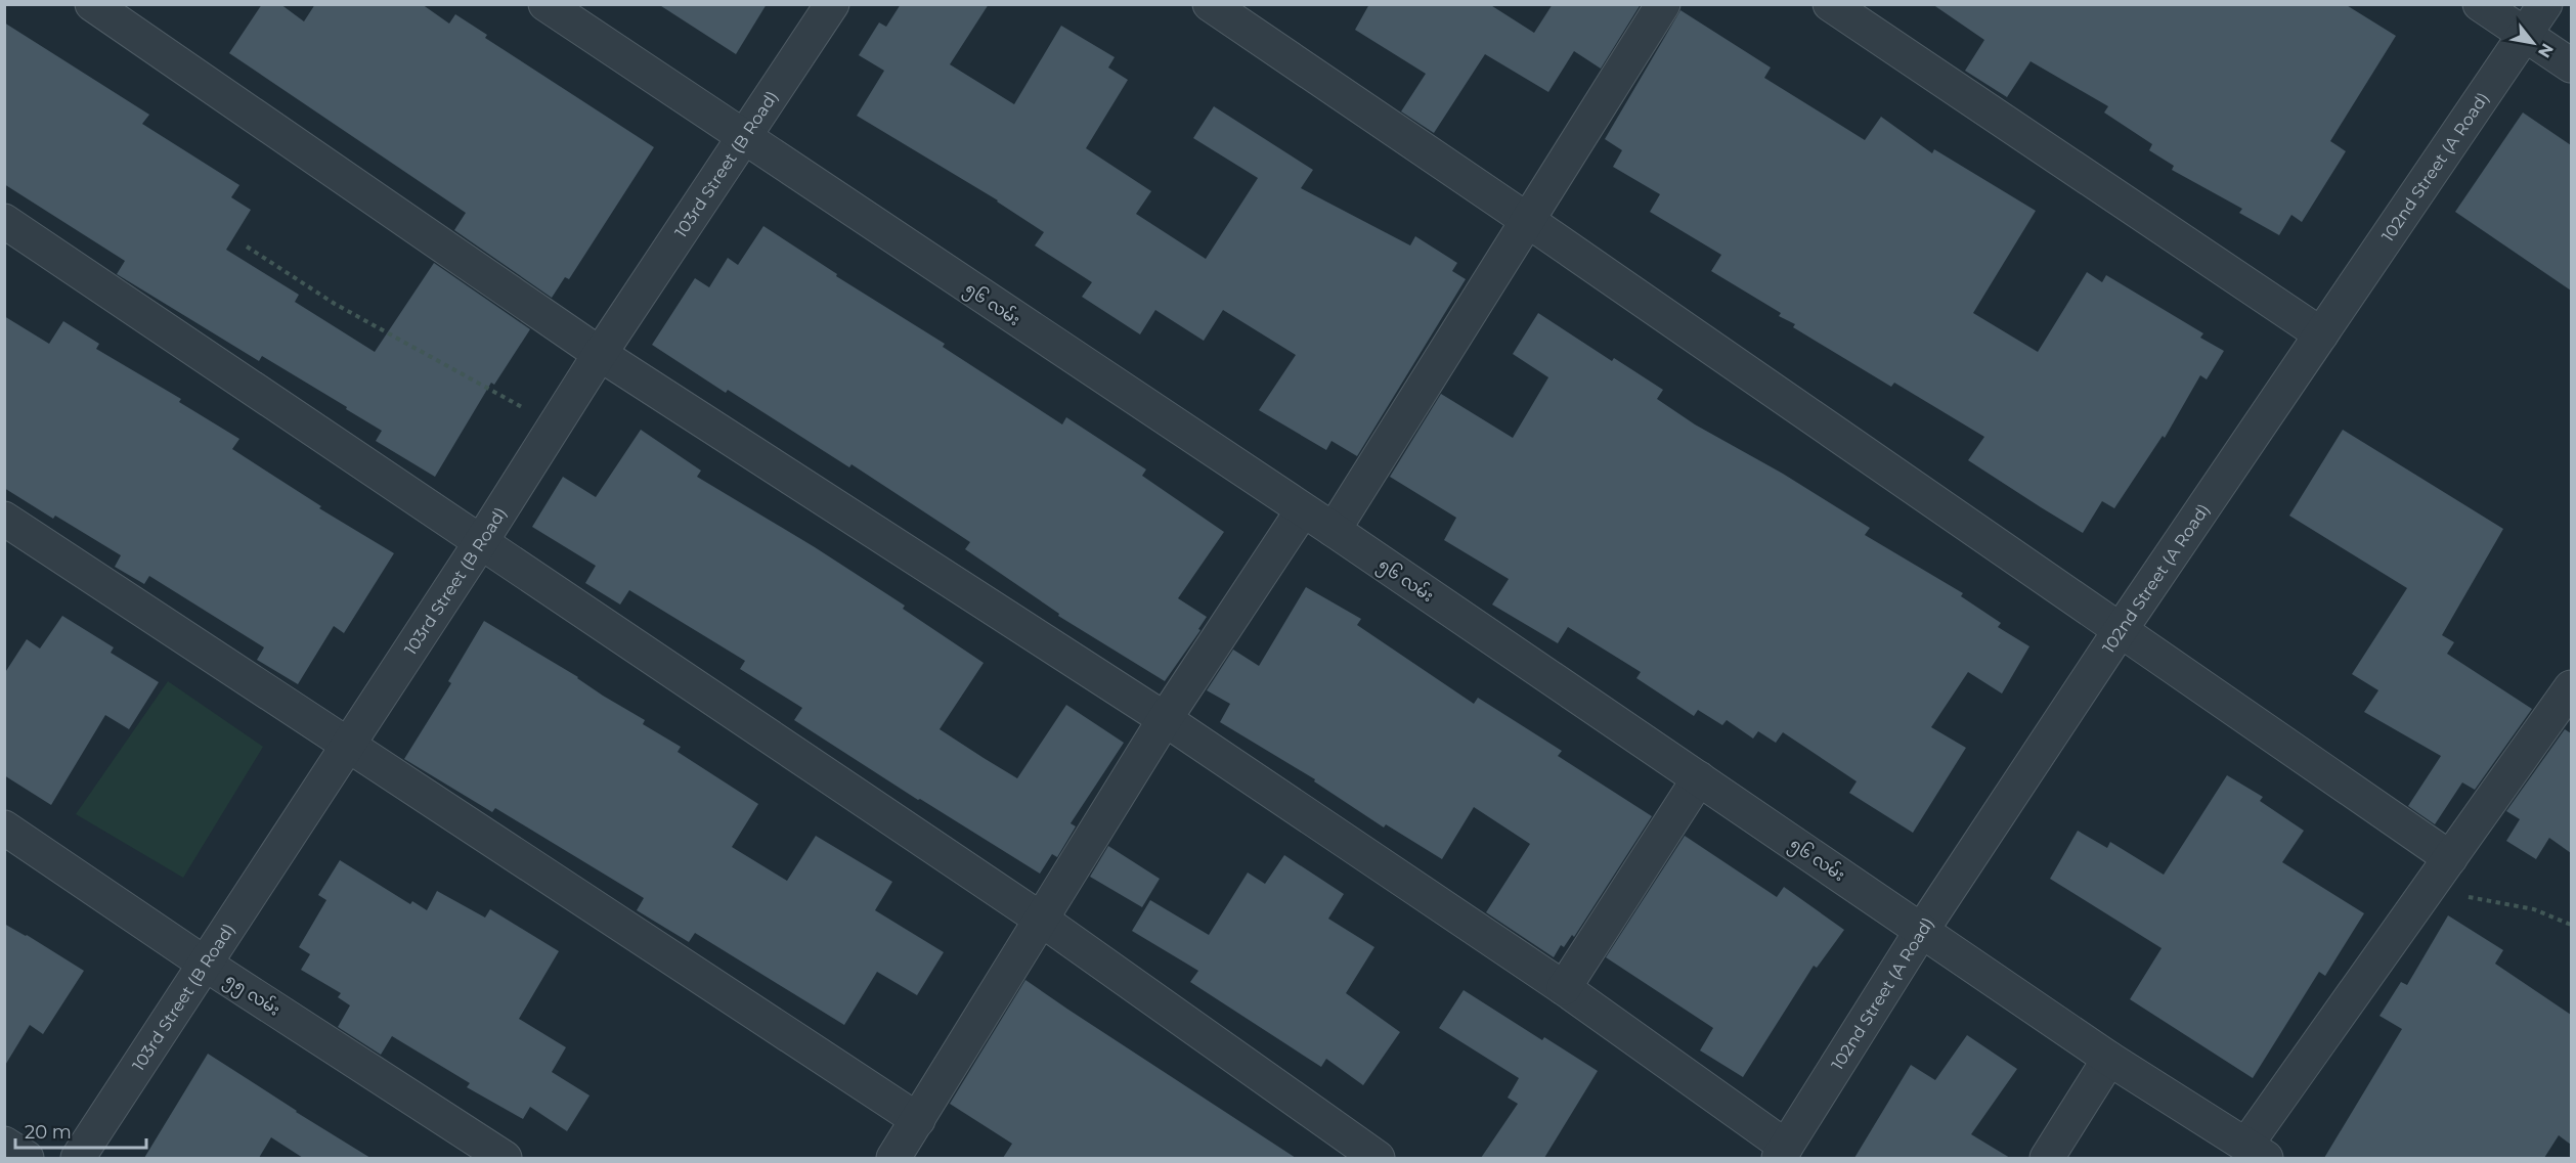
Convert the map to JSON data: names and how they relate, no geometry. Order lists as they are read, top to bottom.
{
  "streets": {
    "street": [
      "103rd Street (B Road)",
      "102nd Street (A Road)",
      "၅၆ လမ်း",
      "၅၅ လမ်း"
    ]
  },
  "crossings": [
    ["103rd Street (B Road)", "၅၆ လမ်း"],
    ["103rd Street (B Road)", "၅၅ လမ်း"],
    ["102nd Street (A Road)", "၅၆ လမ်း"]
  ],
  "scale_bar": "20 m",
  "north": "bottom right"
}
